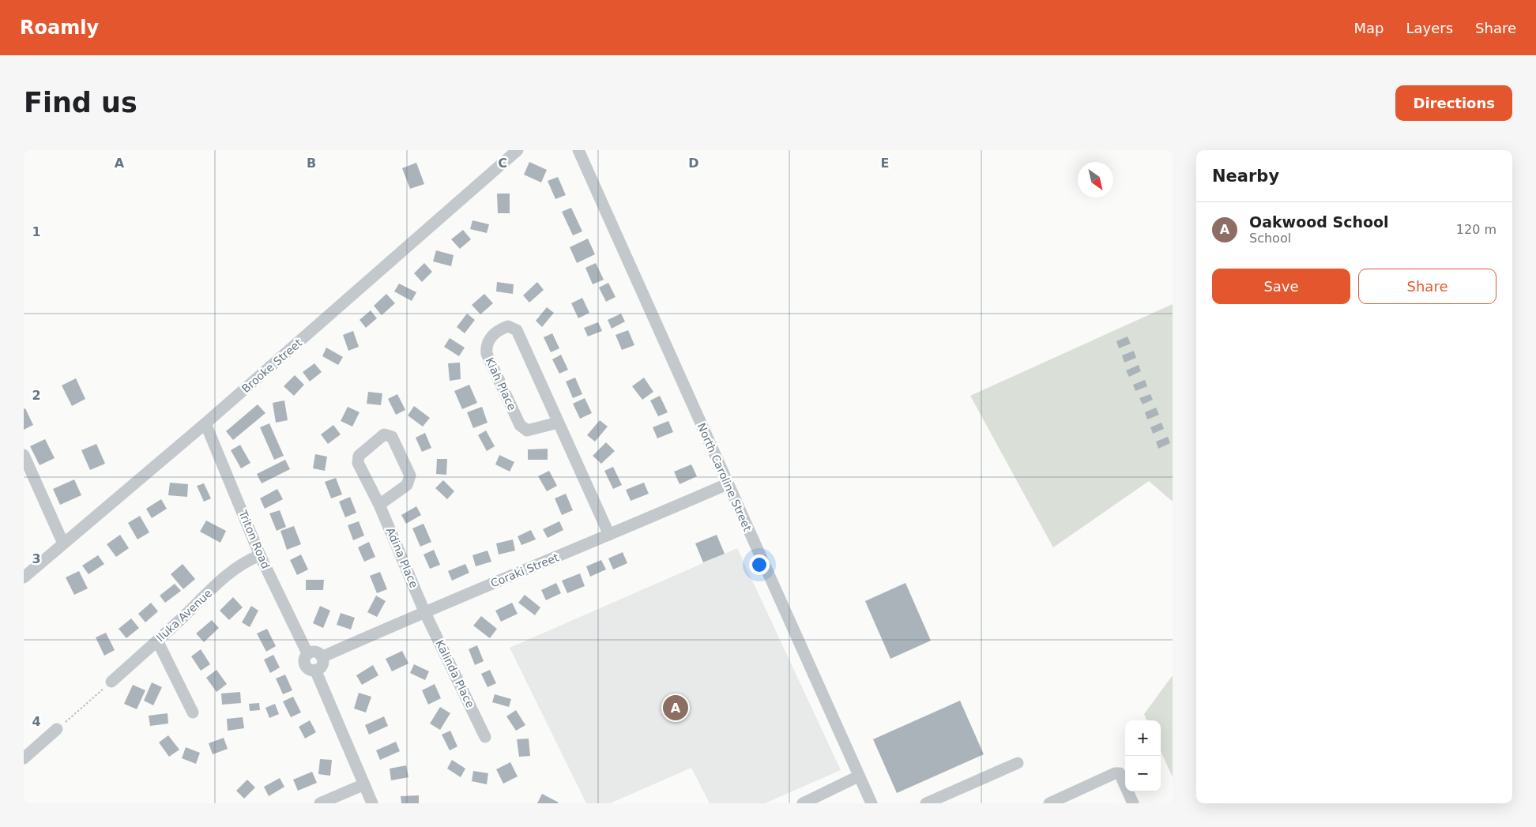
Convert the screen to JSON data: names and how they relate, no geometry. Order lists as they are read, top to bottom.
{
  "streets": {
    "street": [
      "Brooke Street",
      "Kiah Place",
      "North Caroline Street",
      "Triton Road",
      "Adina Place",
      "Coraki Street",
      "Iluka Avenue",
      "Kalinda Place"
    ]
  },
  "crossings": [
    ["Brooke Street", "Triton Road"],
    ["Kiah Place", "Coraki Street"],
    ["North Caroline Street", "Coraki Street"],
    ["Triton Road", "Coraki Street"],
    ["Triton Road", "Iluka Avenue"],
    ["Adina Place", "Coraki Street"],
    ["Adina Place", "Kalinda Place"],
    ["Coraki Street", "Kalinda Place"]
  ],
  "north": "bottom right",
  "page": {
    "header": "Roamly",
    "nav": ["Map", "Layers", "Share"],
    "buttons": [
      "Directions",
      ["Save", "Share"]
    ],
    "title": "Find us",
    "heading": "Nearby",
    "list": [
      {
        "mark": "A",
        "name": "Oakwood School",
        "note": "School",
        "value": "120 m"
      }
    ],
    "pins": "A",
    "map_buttons": ["+", "−"]
  },
  "grid": {
    "columns": [
      "A",
      "B",
      "C",
      "D",
      "E"
    ],
    "rows": [
      "1",
      "2",
      "3",
      "4"
    ]
  }
}
